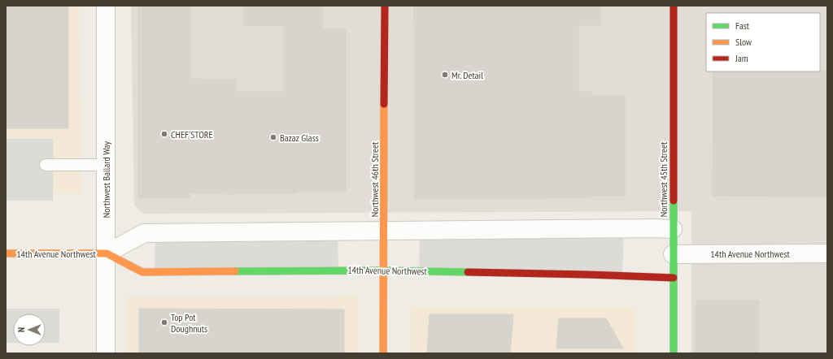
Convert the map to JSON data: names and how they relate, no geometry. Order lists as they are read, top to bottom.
{
  "streets": {
    "street": [
      "Northwest Ballard Way",
      "Northwest 46th Street",
      "Northwest 45th Street",
      "14th Avenue Northwest"
    ]
  },
  "crossings": [
    ["Northwest Ballard Way", "14th Avenue Northwest"],
    ["Northwest 46th Street", "14th Avenue Northwest"],
    ["Northwest 45th Street", "14th Avenue Northwest"]
  ],
  "places": [
    "Mr. Detail",
    "CHEF'STORE",
    "Bazaz Glass",
    "Top Pot Doughnuts"
  ],
  "legend": ["Fast", "Slow", "Jam"],
  "north": "left"
}
